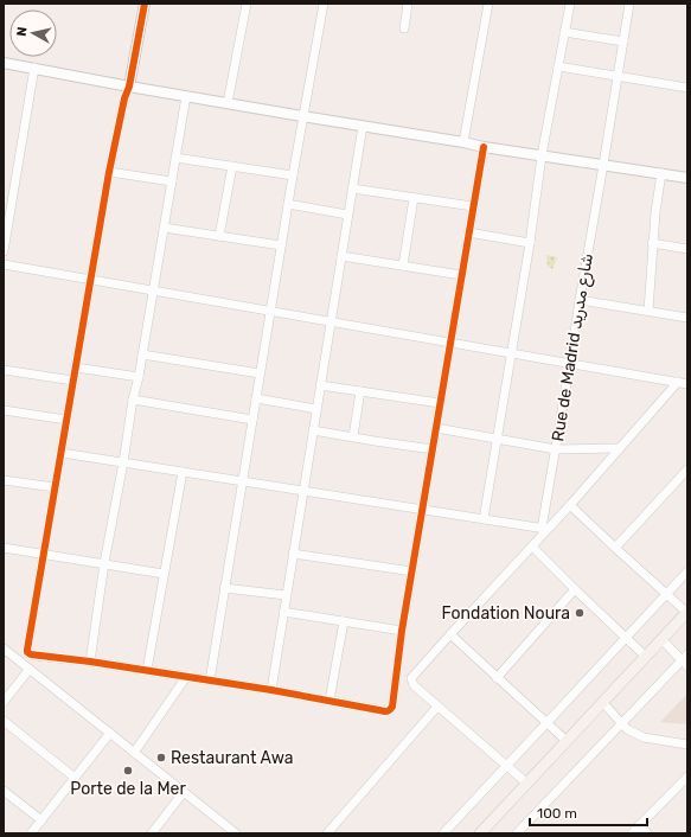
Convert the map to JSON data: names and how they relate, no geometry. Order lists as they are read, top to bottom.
{
  "streets": {
    "street": ["Rue de Madrid شارع مدريد"]
  },
  "places": ["Fondation Noura", "Restaurant Awa", "Porte de la Mer"],
  "scale_bar": "100 m",
  "north": "left"
}
